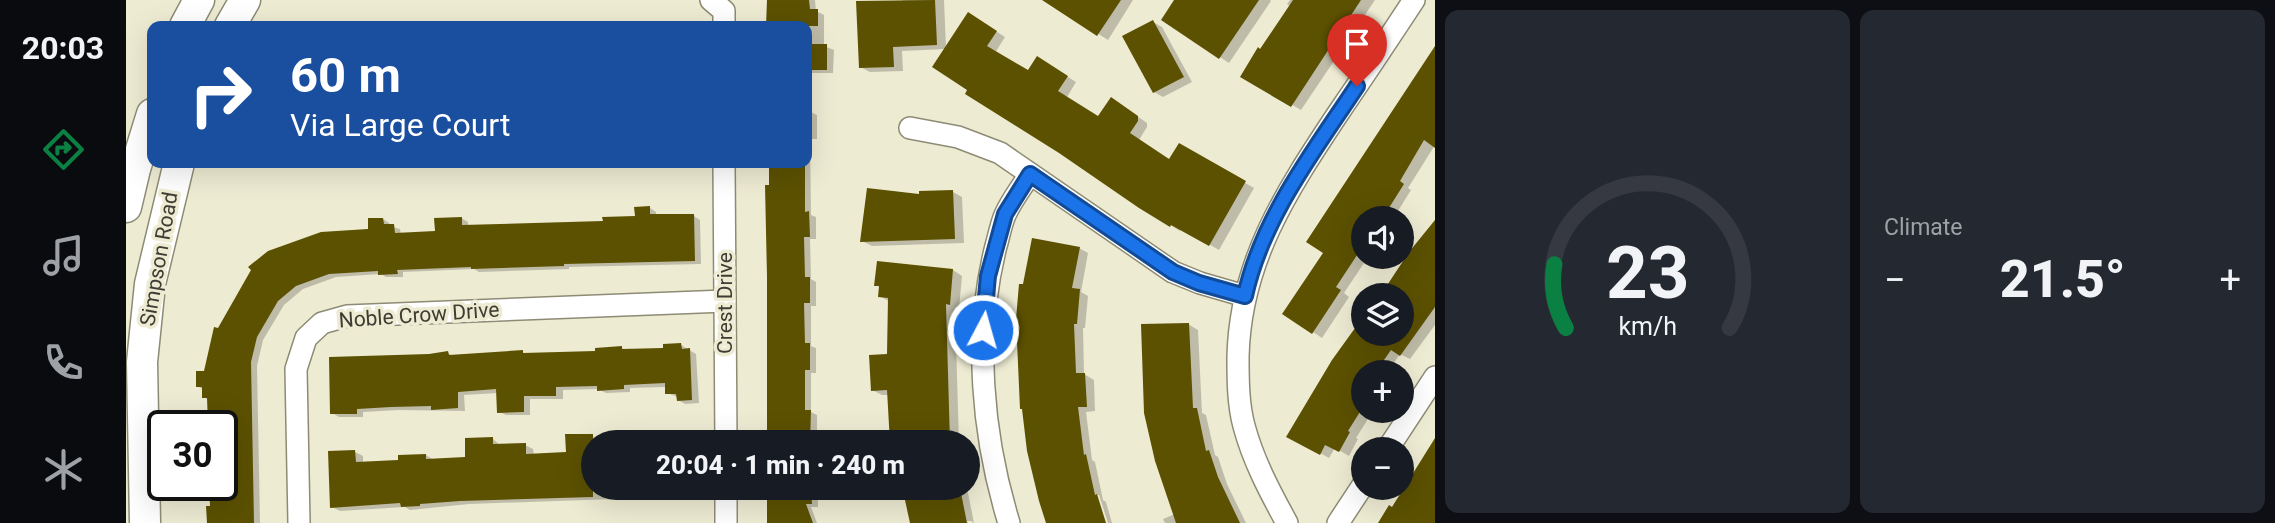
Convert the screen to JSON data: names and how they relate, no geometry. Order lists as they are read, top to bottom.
{
  "streets": {
    "main road": ["Simpson Road"],
    "street": ["Crest Drive", "Noble Crow Drive"]
  },
  "crossings": [
    ["Crest Drive", "Noble Crow Drive"]
  ],
  "page": {
    "tabs": "20:03",
    "tile": "Climate",
    "turn": ["60 m", "Via Large Court"],
    "map_buttons": ["+", "−"],
    "heat": ["−", "21.5°", "+"],
    "limit": "30",
    "trip": "20:04 · 1 min · 240 m",
    "gauge": ["23", "km/h"]
  }
}
